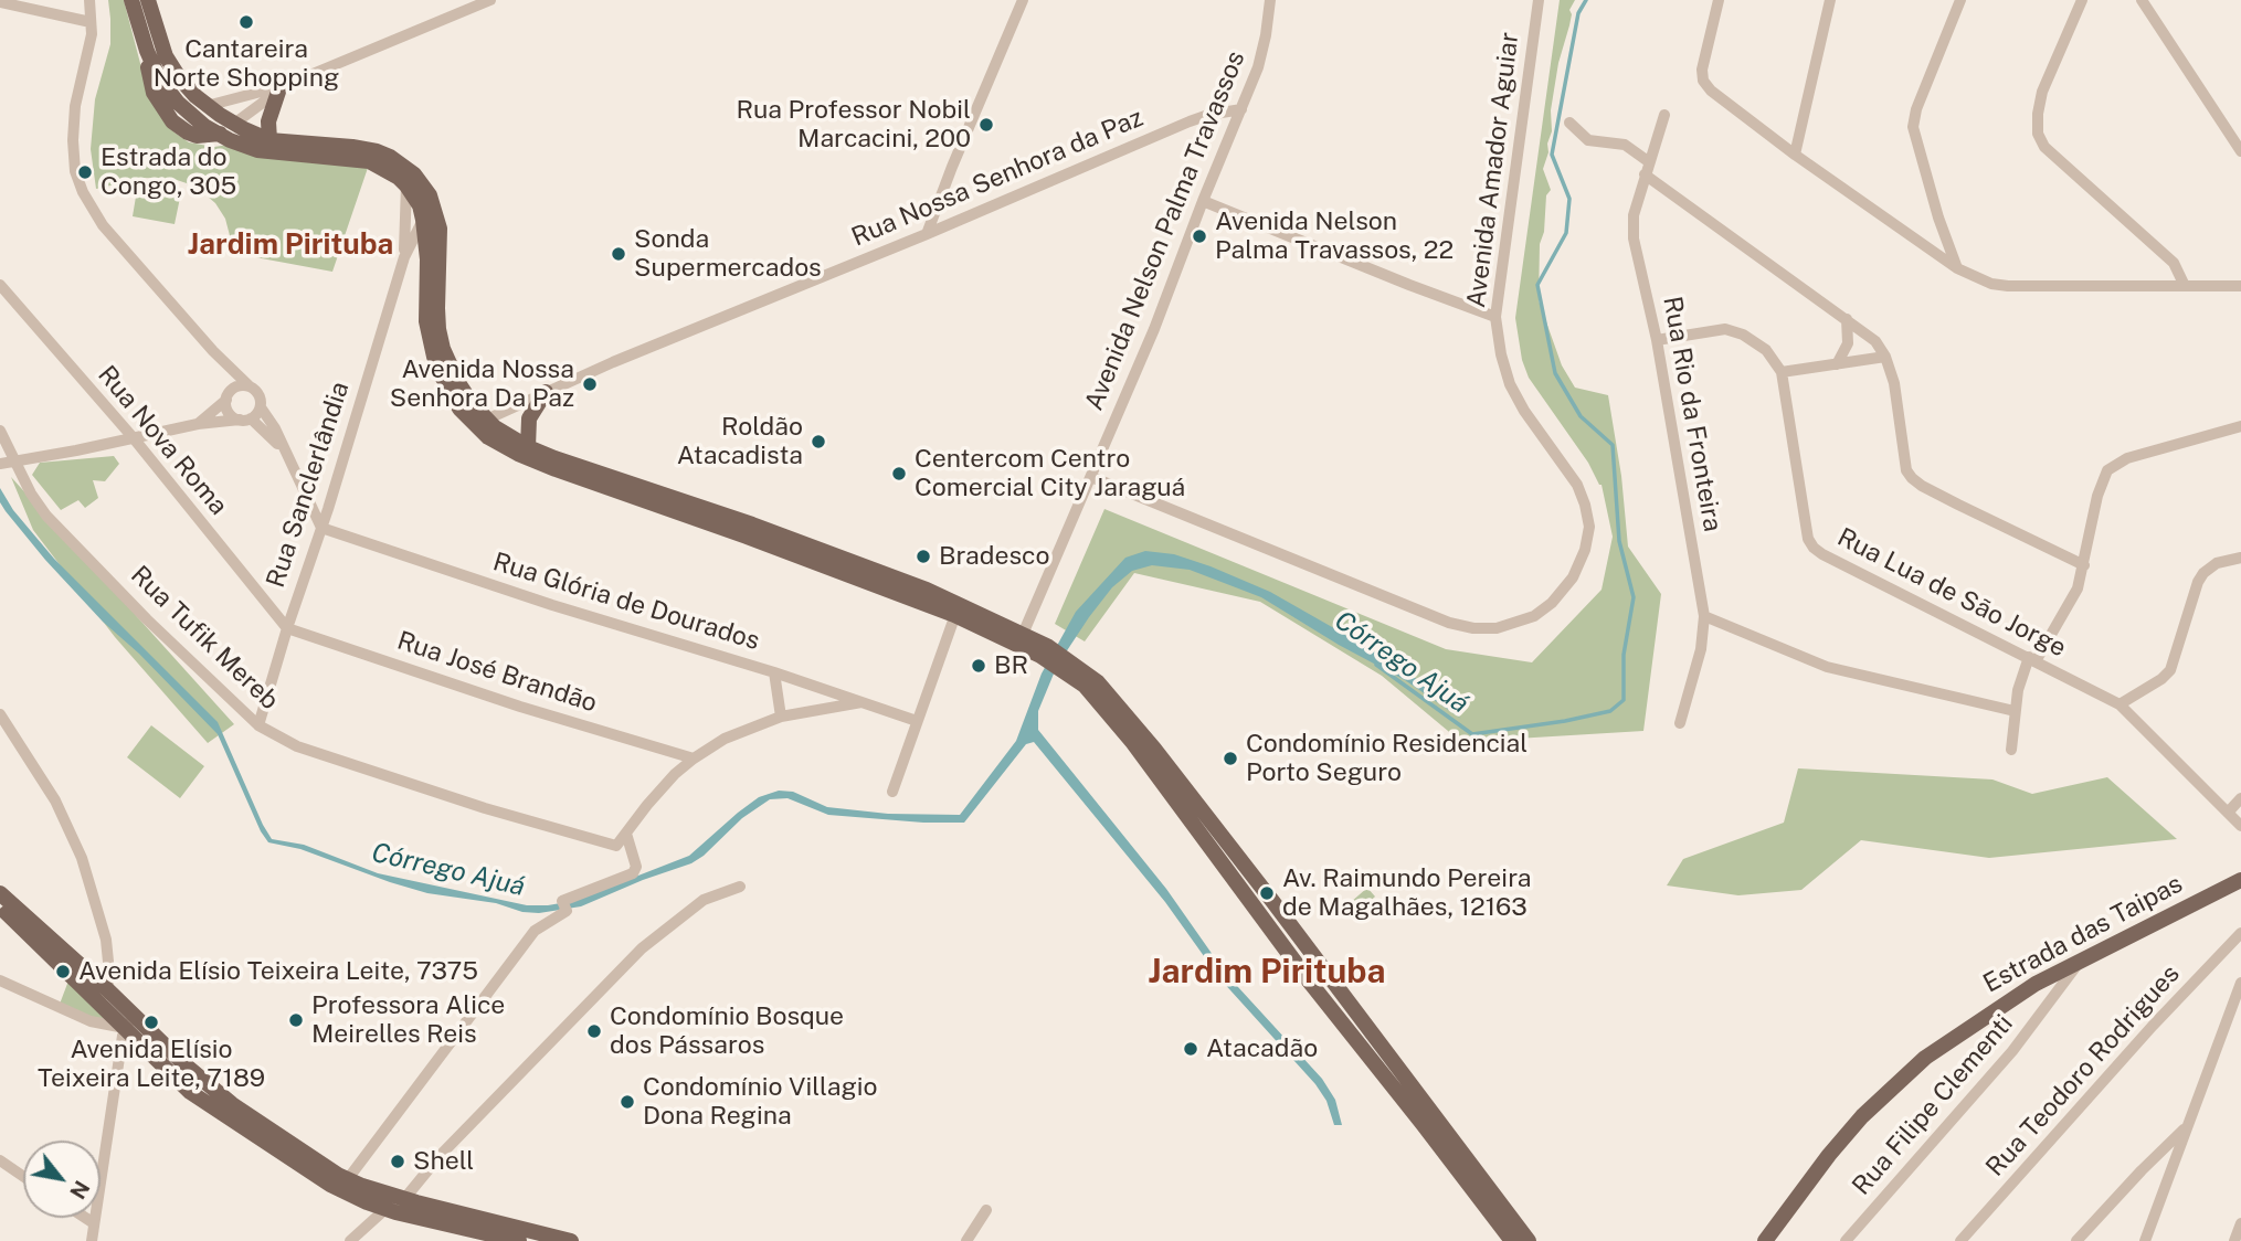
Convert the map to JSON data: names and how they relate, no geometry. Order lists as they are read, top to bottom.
{
  "streets": {
    "main road": ["Estrada das Taipas"],
    "street": [
      "Avenida Amador Aguiar",
      "Rua Nossa Senhora da Paz",
      "Avenida Nelson Palma Travassos",
      "Rua Rio da Fronteira",
      "Rua Nova Roma",
      "Rua Sanclerlândia",
      "Rua Lua de São Jorge",
      "Rua Glória de Dourados",
      "Rua Tufik Mereb",
      "Rua José Brandão",
      "Rua Teodoro Rodrigues",
      "Rua Filipe Clementi"
    ]
  },
  "crossings": [
    ["Avenida Amador Aguiar", "Avenida Nelson Palma Travassos"],
    ["Rua Nossa Senhora da Paz", "Avenida Nelson Palma Travassos"],
    ["Rua Nova Roma", "Rua Sanclerlândia"],
    ["Rua Nova Roma", "Rua José Brandão"],
    ["Rua Sanclerlândia", "Rua Glória de Dourados"],
    ["Rua Sanclerlândia", "Rua Tufik Mereb"],
    ["Rua Sanclerlândia", "Rua José Brandão"],
    ["Estrada das Taipas", "Rua Filipe Clementi"]
  ],
  "districts": ["Jardim Pirituba", "Jardim Pirituba"],
  "water": ["Córrego Ajuá"],
  "places": [
    "Cantareira Norte Shopping",
    "Rua Professor Nobil Marcacini, 200",
    "Estrada do Congo, 305",
    "Avenida Nelson Palma Travassos, 22",
    "Sonda Supermercados",
    "Avenida Nossa Senhora Da Paz",
    "Roldão Atacadista",
    "Centercom Centro Comercial City Jaraguá",
    "Bradesco",
    "BR",
    "Condomínio Residencial Porto Seguro",
    "Av. Raimundo Pereira de Magalhães, 12163",
    "Avenida Elísio Teixeira Leite, 7375",
    "Professora Alice Meirelles Reis",
    "Avenida Elísio Teixeira Leite, 7189",
    "Condomínio Bosque dos Pássaros",
    "Atacadão",
    "Condomínio Villagio Dona Regina",
    "Shell"
  ],
  "north": "bottom right"
}
